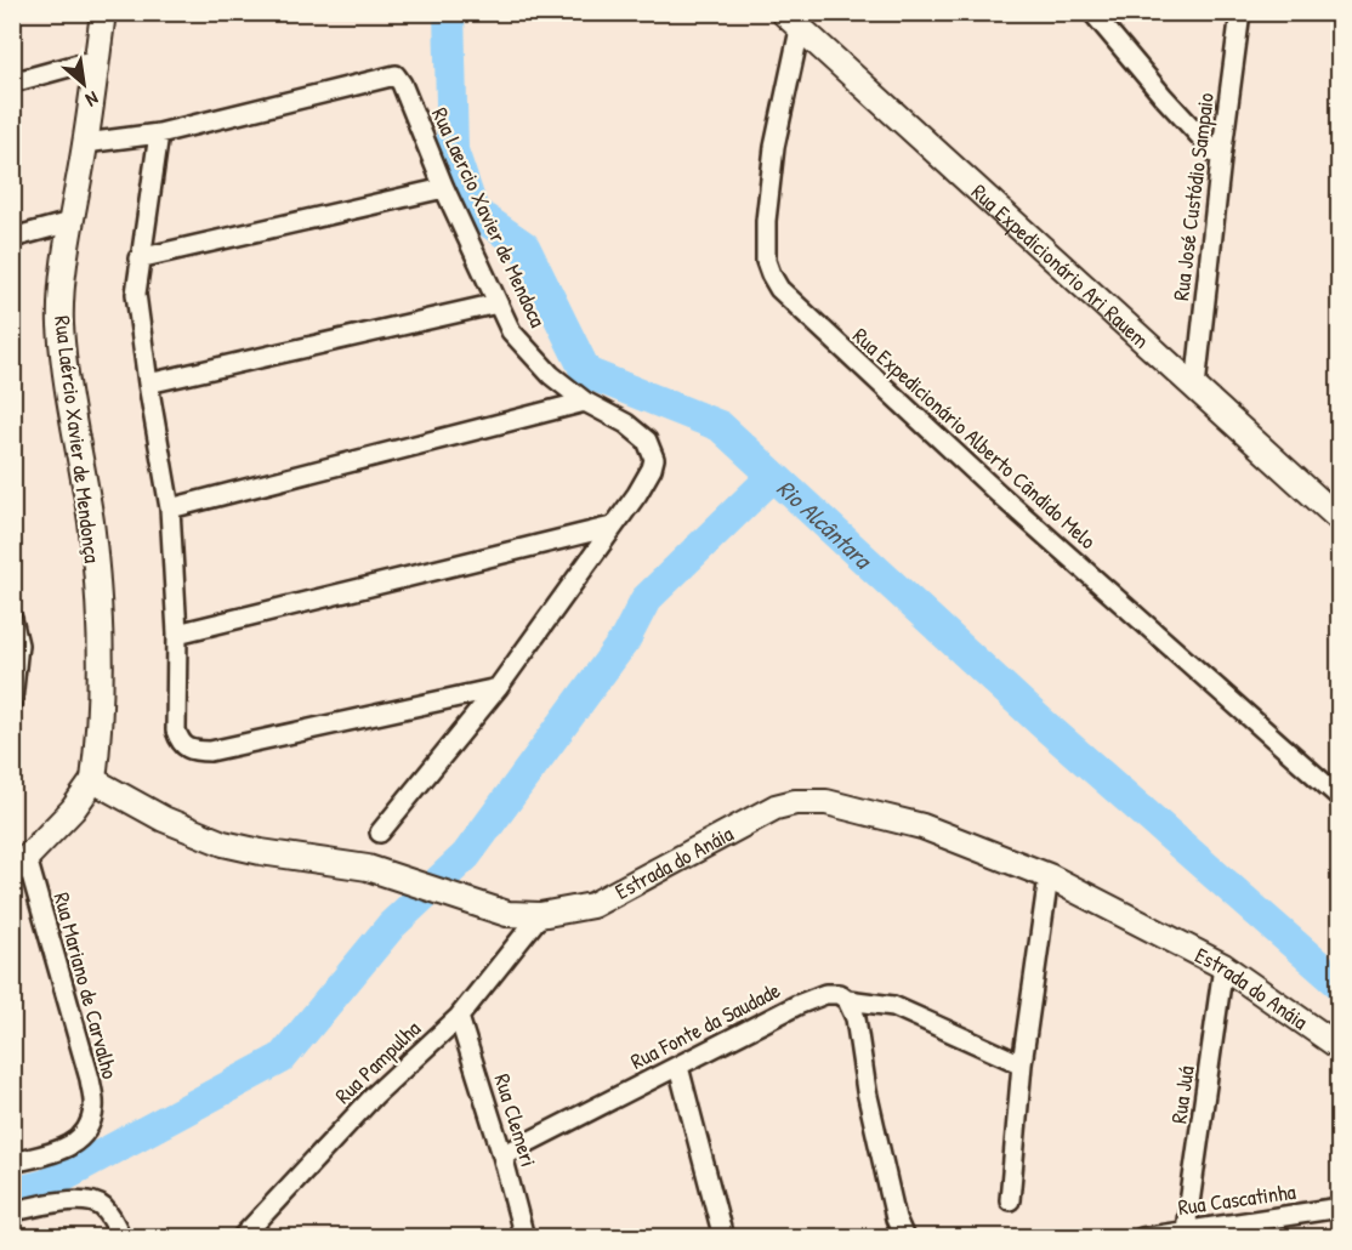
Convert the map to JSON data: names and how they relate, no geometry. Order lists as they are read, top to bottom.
{
  "streets": {
    "street": [
      "Rua José Custódio Sampaio",
      "Rua Laercio Xavier de Mendoca",
      "Rua Expedicionário Ari Rauem",
      "Rua Expedicionário Alberto Cândido Melo",
      "Rua Laércio Xavier de Mendonça",
      "Estrada do Anáia",
      "Rua Mariano de Carvalho",
      "Rua Fonte da Saudade",
      "Rua Pampulha",
      "Rua Juá",
      "Rua Clemeri",
      "Rua Cascatinha"
    ]
  },
  "crossings": [
    ["Rua José Custódio Sampaio", "Rua Expedicionário Ari Rauem"],
    ["Rua Laercio Xavier de Mendoca", "Rua Laércio Xavier de Mendonça"],
    ["Rua Expedicionário Ari Rauem", "Rua Expedicionário Alberto Cândido Melo"],
    ["Rua Laércio Xavier de Mendonça", "Estrada do Anáia"],
    ["Estrada do Anáia", "Rua Pampulha"],
    ["Estrada do Anáia", "Rua Juá"],
    ["Rua Fonte da Saudade", "Rua Clemeri"],
    ["Rua Pampulha", "Rua Clemeri"],
    ["Rua Juá", "Rua Cascatinha"]
  ],
  "water": ["Rio Alcântara"],
  "north": "bottom right"
}
